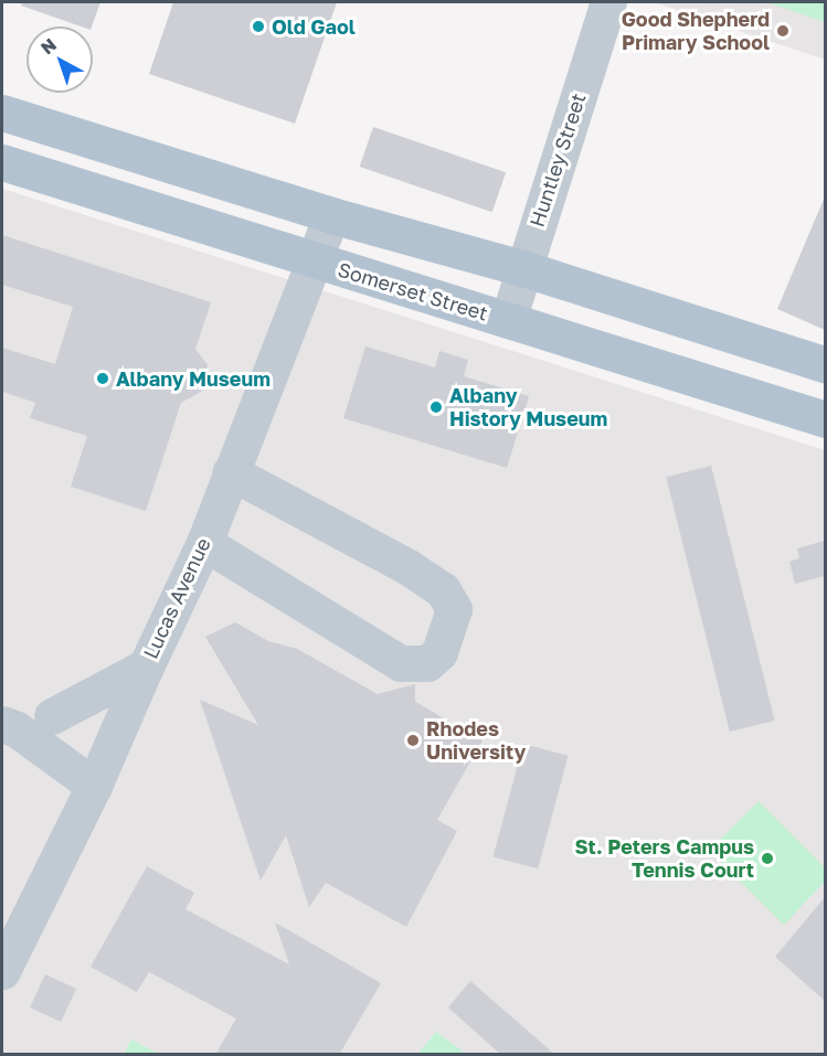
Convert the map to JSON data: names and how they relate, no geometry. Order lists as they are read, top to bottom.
{
  "streets": {
    "main road": ["Somerset Street"],
    "street": ["Huntley Street", "Lucas Avenue"]
  },
  "crossings": [
    ["Huntley Street", "Somerset Street"],
    ["Somerset Street", "Lucas Avenue"]
  ],
  "places": [
    "Old Gaol",
    "Good Shepherd Primary School",
    "Albany Museum",
    "Albany History Museum",
    "Rhodes University",
    "St. Peters Campus Tennis Court"
  ],
  "north": "top left"
}
